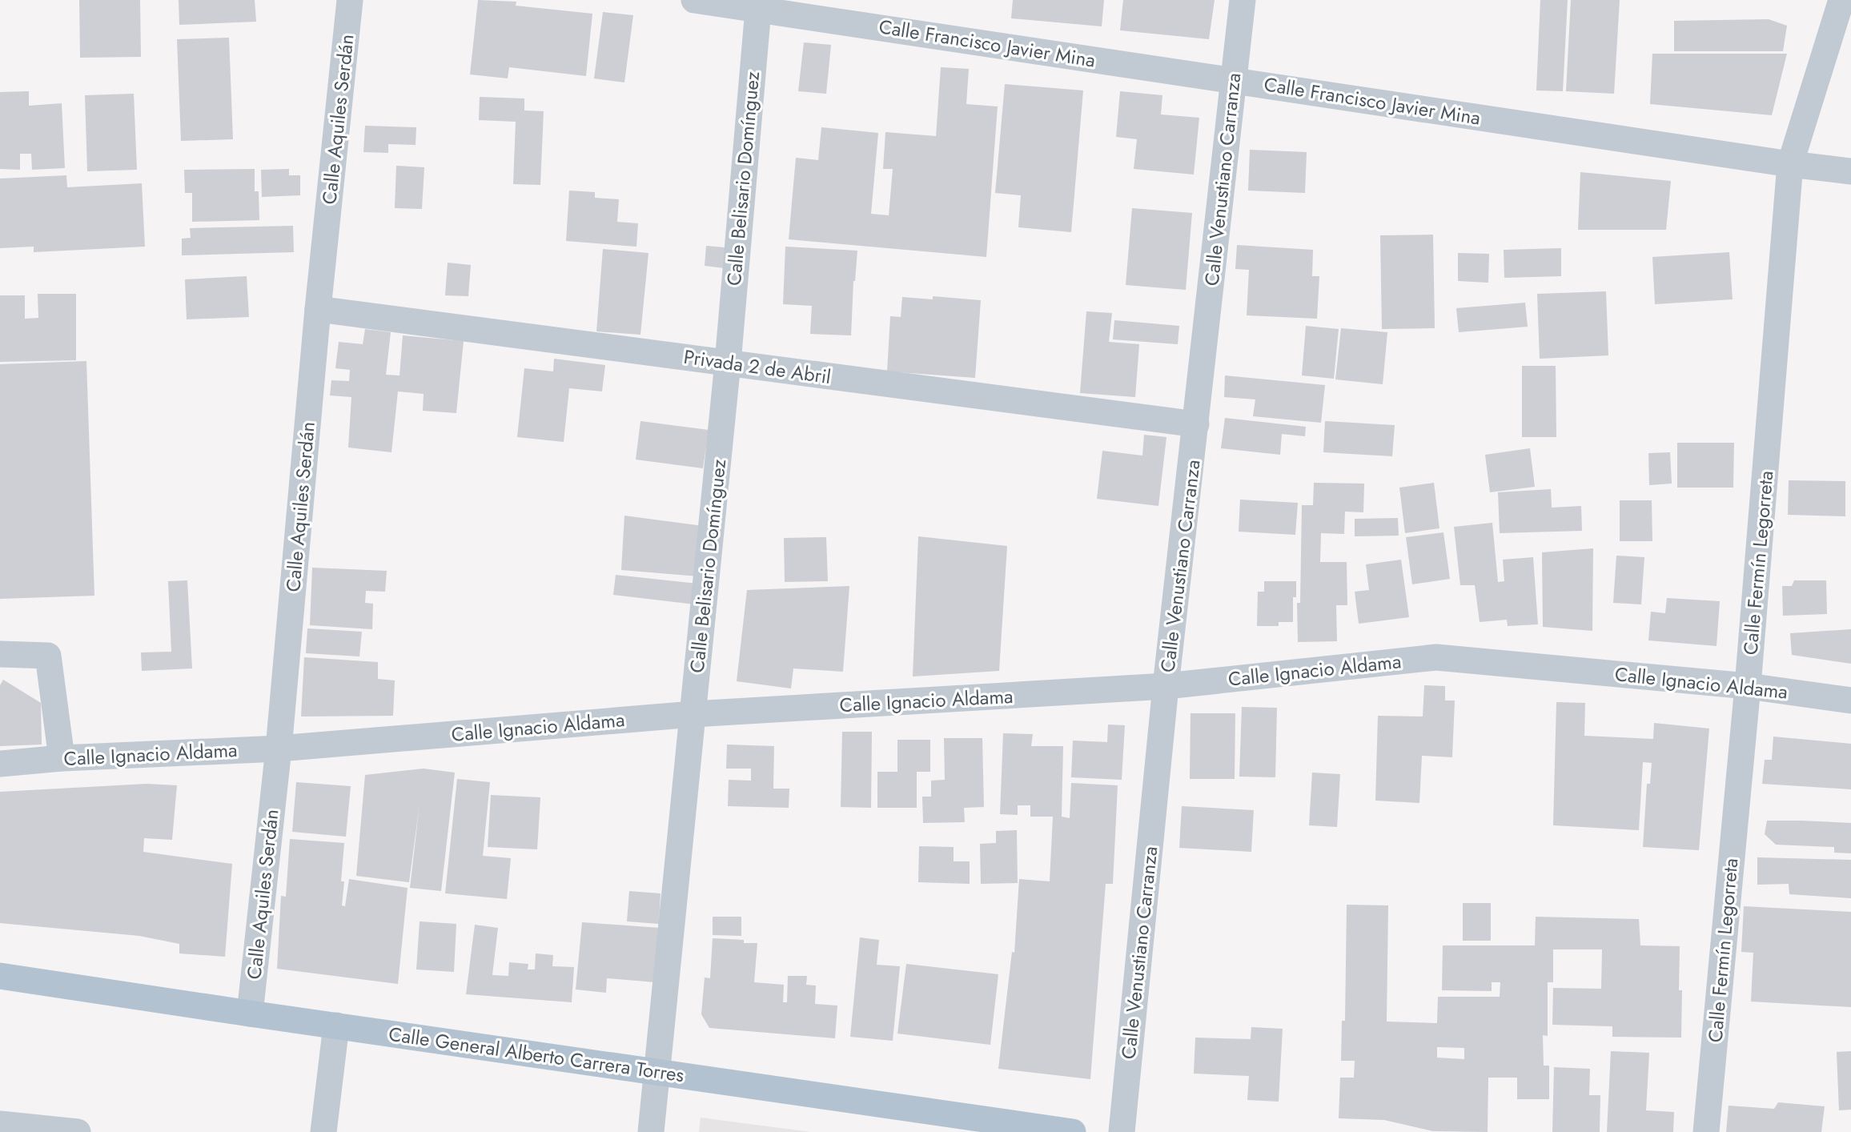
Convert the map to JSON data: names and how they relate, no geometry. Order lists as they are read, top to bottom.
{
  "streets": {
    "main road": ["Calle General Alberto Carrera Torres"],
    "street": [
      "Calle Francisco Javier Mina",
      "Calle Aquiles Serdán",
      "Calle Belisario Domínguez",
      "Calle Venustiano Carranza",
      "Privada 2 de Abril",
      "Calle Fermín Legorreta",
      "Calle Ignacio Aldama"
    ]
  },
  "crossings": [
    ["Calle Francisco Javier Mina", "Calle Belisario Domínguez"],
    ["Calle Francisco Javier Mina", "Calle Venustiano Carranza"],
    ["Calle Francisco Javier Mina", "Calle Fermín Legorreta"],
    ["Calle Aquiles Serdán", "Privada 2 de Abril"],
    ["Calle Aquiles Serdán", "Calle Ignacio Aldama"],
    ["Calle Aquiles Serdán", "Calle General Alberto Carrera Torres"],
    ["Calle Belisario Domínguez", "Privada 2 de Abril"],
    ["Calle Belisario Domínguez", "Calle Ignacio Aldama"],
    ["Calle Belisario Domínguez", "Calle General Alberto Carrera Torres"],
    ["Calle Venustiano Carranza", "Privada 2 de Abril"],
    ["Calle Venustiano Carranza", "Calle Ignacio Aldama"],
    ["Calle Fermín Legorreta", "Calle Ignacio Aldama"]
  ]
}
